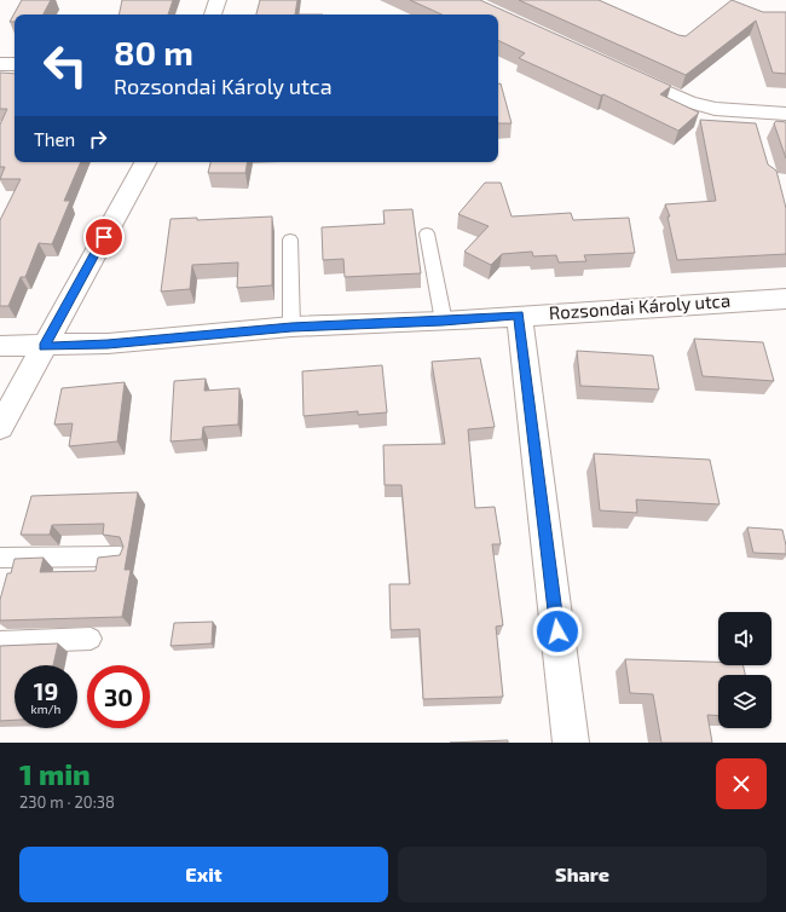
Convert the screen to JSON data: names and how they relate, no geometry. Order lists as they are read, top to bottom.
{
  "streets": {
    "street": ["Rozsondai Károly utca"]
  },
  "page": {
    "turn": ["80 m", "Rozsondai Károly utca"],
    "then": "Then",
    "speed": "19 km/h",
    "limit": "30",
    "heading": ["1 min", "230 m · 20:38"],
    "buttons": ["Exit", "Share"]
  }
}
